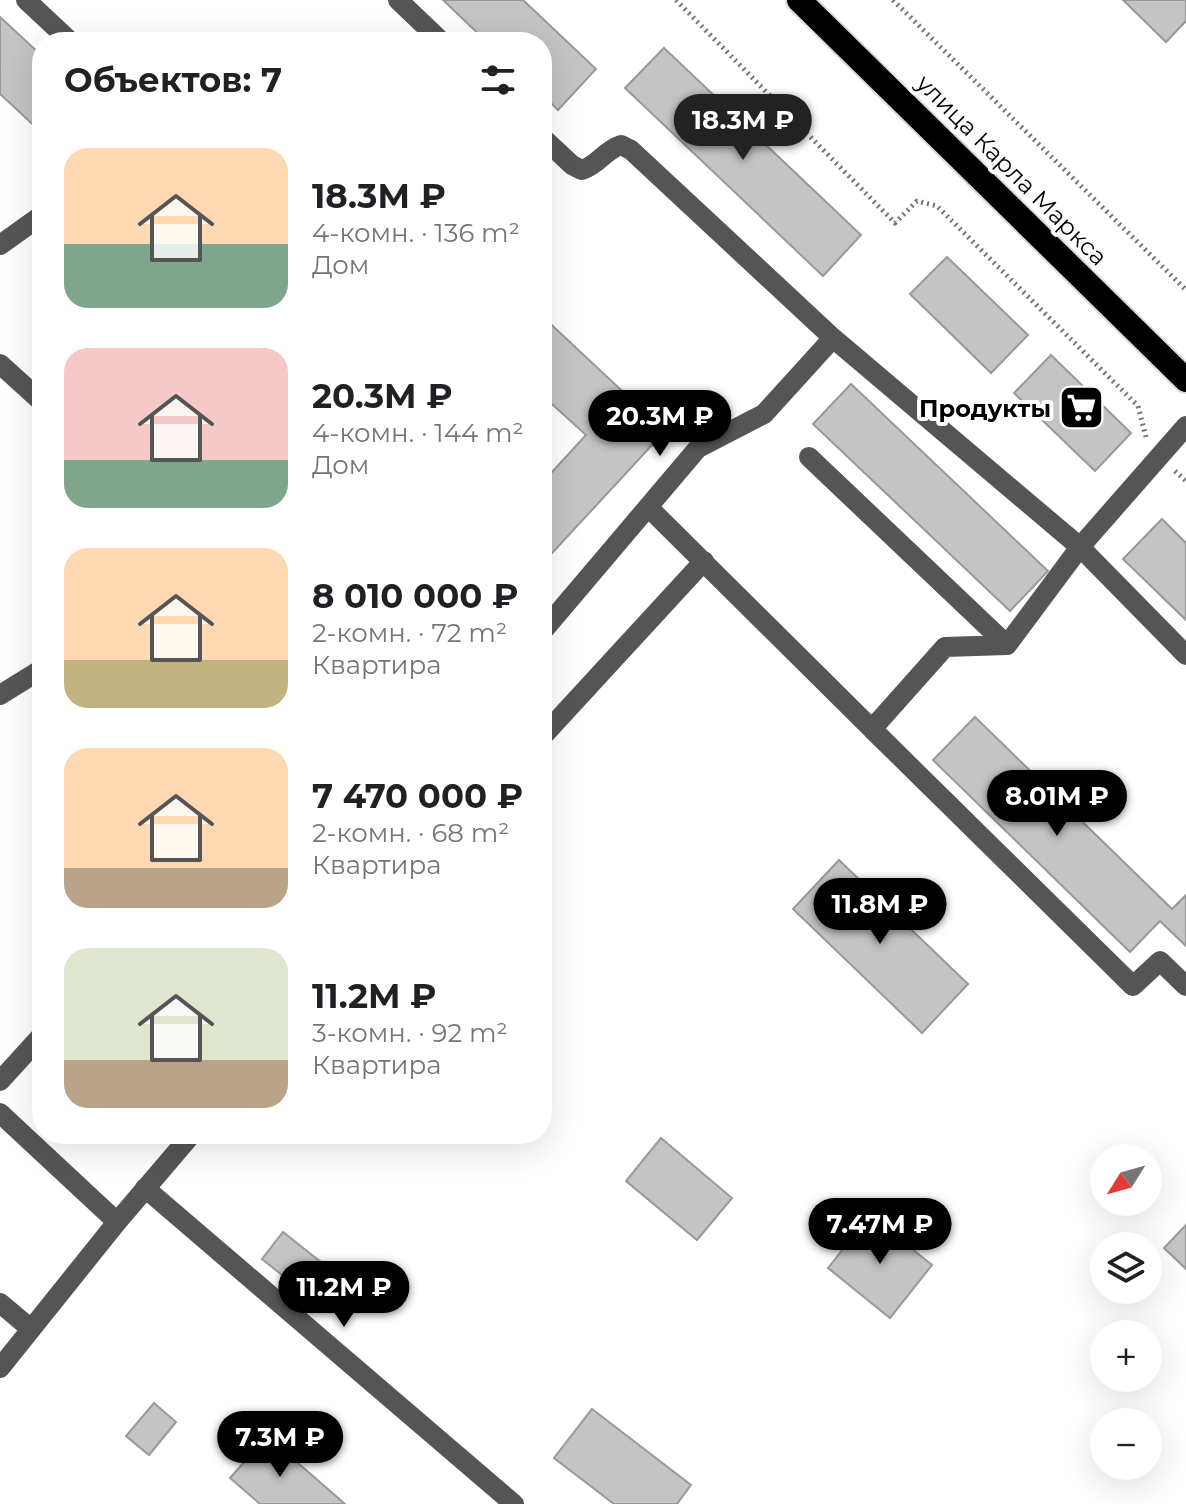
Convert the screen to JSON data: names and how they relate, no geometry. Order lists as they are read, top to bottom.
{
  "streets": {
    "highway": ["улица Карла Маркса"]
  },
  "places": {
    "supermarket": ["Продукты"]
  },
  "north": "bottom left",
  "page": {
    "heading": "Объектов: 7",
    "price": [
      "18.3M ₽",
      "20.3M ₽",
      "8.01M ₽",
      "11.8M ₽",
      "7.47M ₽",
      "11.2M ₽",
      "7.3M ₽"
    ],
    "list": [
      {
        "name": "18.3M ₽",
        "note": "4-комн. · 136 m² · Дом"
      },
      {
        "name": "20.3M ₽",
        "note": "4-комн. · 144 m² · Дом"
      },
      {
        "name": "8 010 000 ₽",
        "note": "2-комн. · 72 m² · Квартира"
      },
      {
        "name": "7 470 000 ₽",
        "note": "2-комн. · 68 m² · Квартира"
      },
      {
        "name": "11.2M ₽",
        "note": "3-комн. · 92 m² · Квартира"
      }
    ],
    "map_buttons": ["+", "−"]
  }
}
